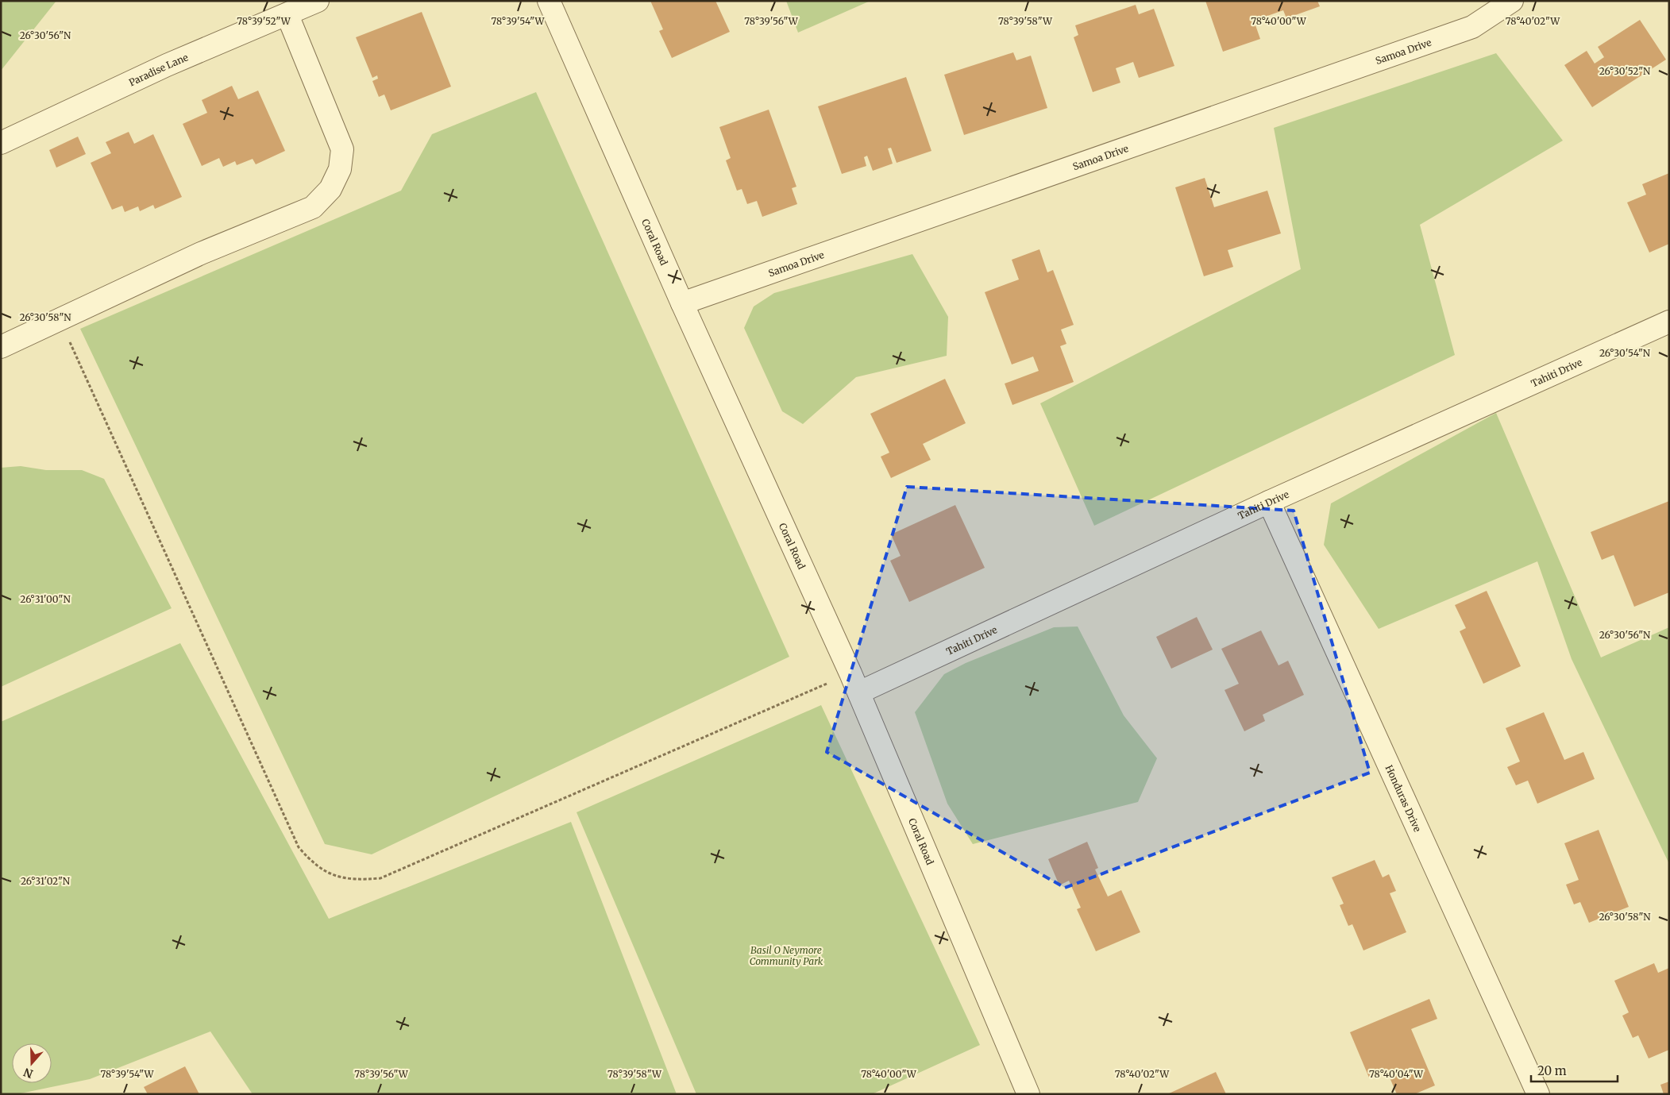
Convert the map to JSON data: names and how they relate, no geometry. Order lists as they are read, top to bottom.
{
  "streets": {
    "street": [
      "Samoa Drive",
      "Paradise Lane",
      "Coral Road",
      "Tahiti Drive",
      "Honduras Drive"
    ]
  },
  "crossings": [
    ["Samoa Drive", "Coral Road"],
    ["Coral Road", "Tahiti Drive"],
    ["Tahiti Drive", "Honduras Drive"]
  ],
  "parks": ["Basil O Neymore Community Park"],
  "scale_bar": "20 m",
  "north": "bottom",
  "coordinates": [
    "78°39'52\"W",
    "78°39'54\"W",
    "78°39'56\"W",
    "78°39'58\"W",
    "78°40'00\"W",
    "78°40'02\"W",
    "26°30'56\"N",
    "26°30'52\"N",
    "26°30'58\"N",
    "26°30'54\"N",
    "26°31'00\"N",
    "26°31'02\"N",
    "78°40'04\"W"
  ]
}
